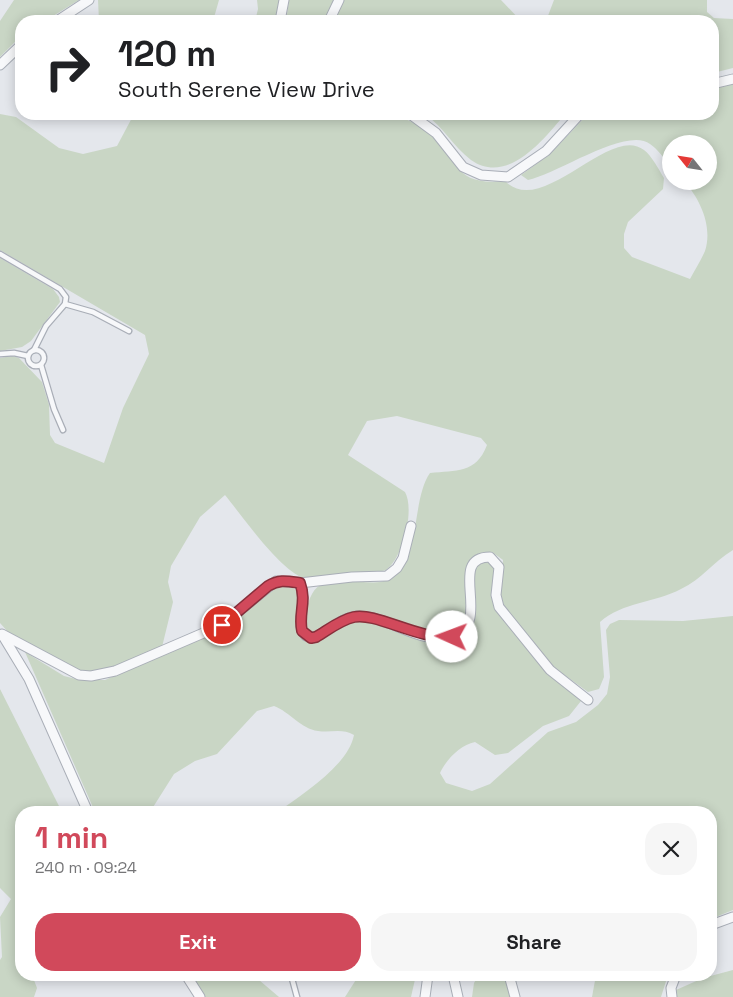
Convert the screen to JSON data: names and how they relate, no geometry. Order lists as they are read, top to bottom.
{
  "north": "top left",
  "page": {
    "turn": ["120 m", "South Serene View Drive"],
    "heading": ["1 min", "240 m · 09:24"],
    "buttons": ["Exit", "Share"]
  }
}
